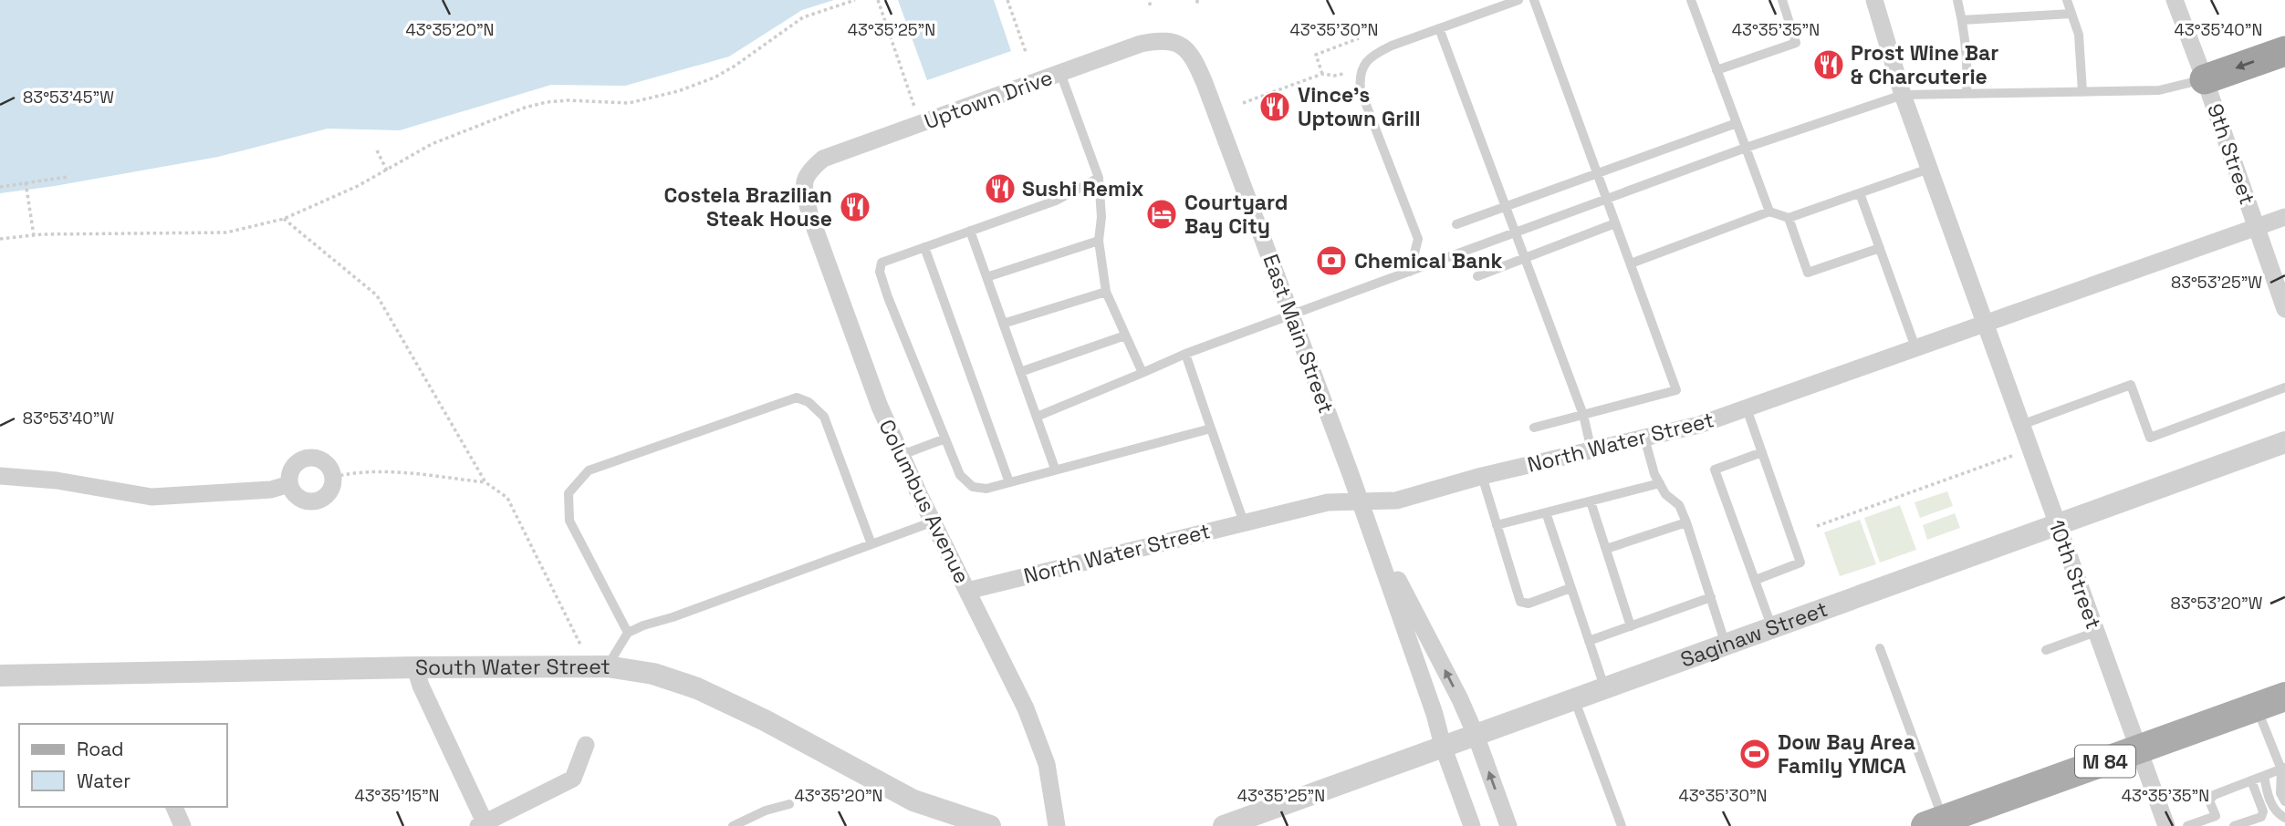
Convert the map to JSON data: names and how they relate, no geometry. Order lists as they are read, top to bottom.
{
  "streets": {
    "main road": ["M 84"],
    "street": [
      "Uptown Drive",
      "9th Street",
      "East Main Street",
      "North Water Street",
      "Columbus Avenue",
      "10th Street",
      "Saginaw Street",
      "South Water Street"
    ]
  },
  "crossings": [
    ["Uptown Drive", "East Main Street"],
    ["Uptown Drive", "Columbus Avenue"],
    ["9th Street", "North Water Street"],
    ["East Main Street", "North Water Street"],
    ["East Main Street", "Saginaw Street"],
    ["North Water Street", "Columbus Avenue"],
    ["North Water Street", "10th Street"],
    ["10th Street", "Saginaw Street"],
    ["10th Street", "M 84"]
  ],
  "places": {
    "restaurant": [
      "Prost Wine Bar & Charcuterie",
      "Vince's Uptown Grill",
      "Sushi Remix",
      "Costela Brazilian Steak House"
    ],
    "hotel": ["Courtyard Bay City"],
    "bank": ["Chemical Bank"],
    "sports": ["Dow Bay Area Family YMCA"]
  },
  "legend": ["Road", "Water"],
  "coordinates": [
    "43°35'20\"N",
    "43°35'25\"N",
    "43°35'30\"N",
    "43°35'35\"N",
    "43°35'40\"N",
    "83°53'45\"W",
    "83°53'25\"W",
    "83°53'40\"W",
    "83°53'20\"W",
    "43°35'15\"N"
  ]
}
